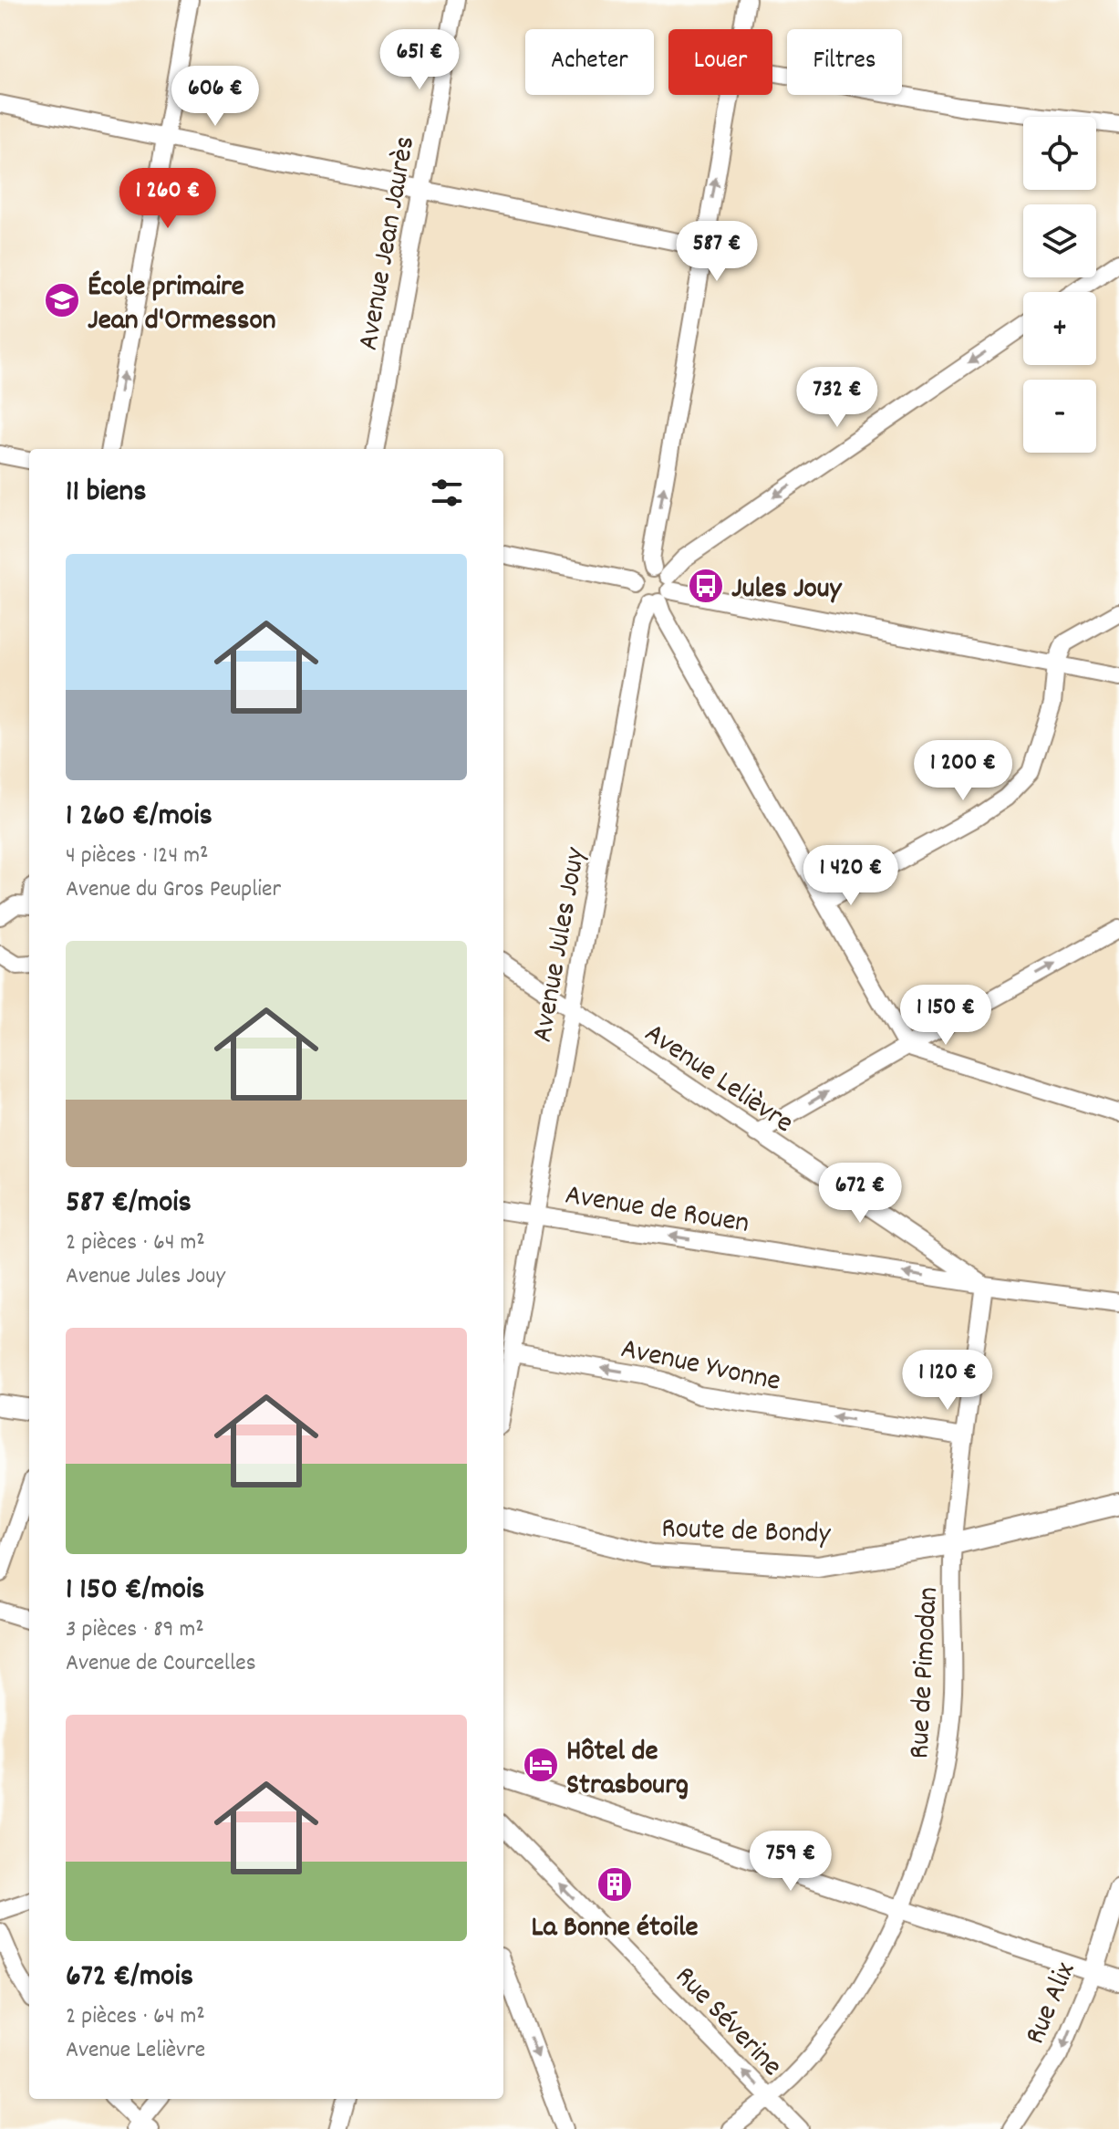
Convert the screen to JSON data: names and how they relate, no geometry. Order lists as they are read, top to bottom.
{
  "streets": {
    "street": [
      "Avenue Jean Jaurès",
      "Avenue Jules Jouy",
      "Avenue Lelièvre",
      "Avenue de Rouen",
      "Avenue Yvonne",
      "Route de Bondy",
      "Rue de Pimodan",
      "Rue Alix",
      "Rue Séverine"
    ]
  },
  "crossings": [
    ["Avenue Jules Jouy", "Avenue Lelièvre"],
    ["Avenue Jules Jouy", "Avenue de Rouen"],
    ["Avenue Jules Jouy", "Avenue Yvonne"],
    ["Avenue Lelièvre", "Avenue de Rouen"],
    ["Avenue Lelièvre", "Rue de Pimodan"],
    ["Avenue de Rouen", "Rue de Pimodan"],
    ["Avenue Yvonne", "Rue de Pimodan"],
    ["Route de Bondy", "Rue de Pimodan"],
    ["Rue de Pimodan", "Rue Séverine"]
  ],
  "one_way": [
    "Avenue Jules Jouy",
    "Avenue de Rouen",
    "Avenue Yvonne",
    "Rue Alix"
  ],
  "places": {
    "school or university": ["École primaire Jean d'Ormesson"],
    "bus stop": ["Jules Jouy"],
    "hotel": ["Hôtel de Strasbourg"],
    "building": ["La Bonne étoile"]
  },
  "page": {
    "price": [
      "651 €",
      "606 €",
      "1 260 €",
      "587 €",
      "732 €",
      "1 200 €",
      "1 420 €",
      "1 150 €",
      "672 €",
      "1 120 €",
      "759 €"
    ],
    "chip": ["Acheter", "Louer", "Filtres"],
    "map_buttons": ["+", "−"],
    "heading": "11 biens",
    "list": [
      {
        "name": "1 260 €/mois",
        "note": "4 pièces · 124 m² · Avenue du Gros Peuplier"
      },
      {
        "name": "587 €/mois",
        "note": "2 pièces · 64 m² · Avenue Jules Jouy"
      },
      {
        "name": "1 150 €/mois",
        "note": "3 pièces · 89 m² · Avenue de Courcelles"
      },
      {
        "name": "672 €/mois",
        "note": "2 pièces · 64 m² · Avenue Lelièvre"
      }
    ]
  }
}
